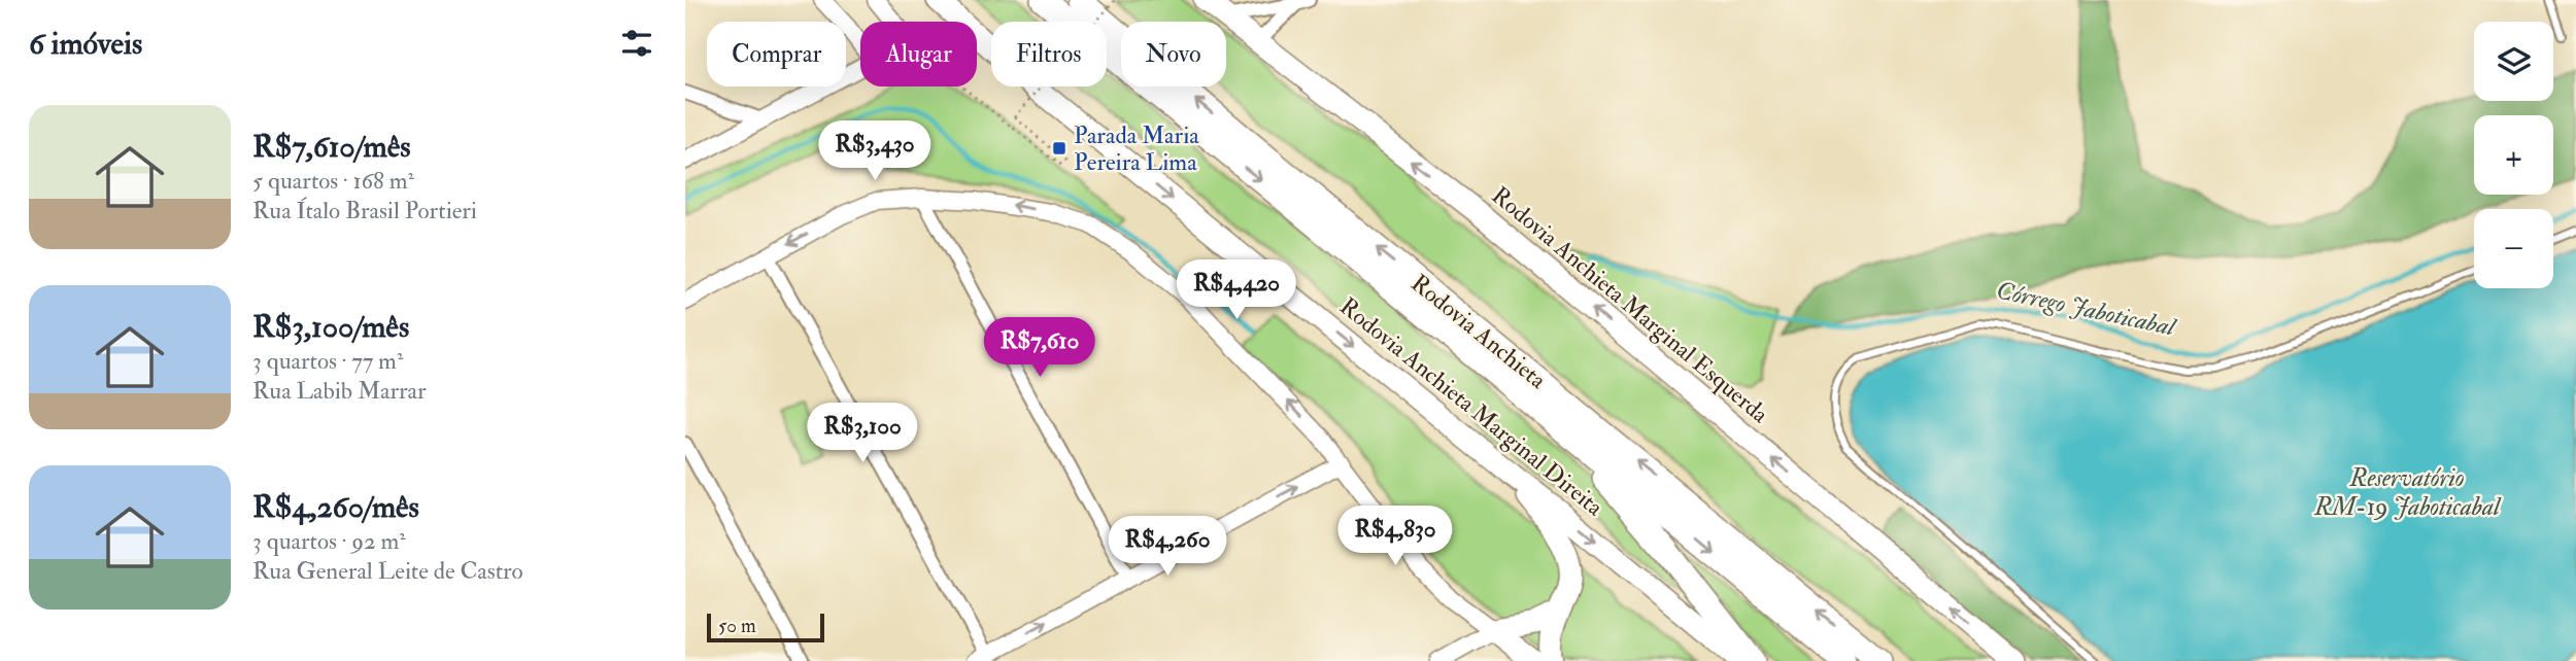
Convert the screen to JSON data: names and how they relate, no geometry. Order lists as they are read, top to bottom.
{
  "streets": {
    "highway": ["Rodovia Anchieta Marginal Esquerda", "Rodovia Anchieta", "Rodovia Anchieta Marginal Direita"]
  },
  "water": ["Córrego Jaboticabal", "Reservatório RM-19 Jaboticabal"],
  "places": {
    "transit": ["Parada Maria Pereira Lima"]
  },
  "scale_bar": "50 m",
  "page": {
    "heading": "6 imóveis",
    "map_buttons": ["+", "−"],
    "chip": [
      "Comprar",
      "Alugar",
      "Filtros",
      "Novo"
    ],
    "list": [
      {
        "name": "R$7,610/mês",
        "note": "5 quartos · 168 m² · Rua Ítalo Brasil Portieri"
      },
      {
        "name": "R$3,100/mês",
        "note": "3 quartos · 77 m² · Rua Labib Marrar"
      },
      {
        "name": "R$4,260/mês",
        "note": "3 quartos · 92 m² · Rua General Leite de Castro"
      }
    ],
    "price": [
      "R$3,430",
      "R$4,420",
      "R$7,610",
      "R$3,100",
      "R$4,830",
      "R$4,260"
    ],
    "scale": "50 m"
  }
}
